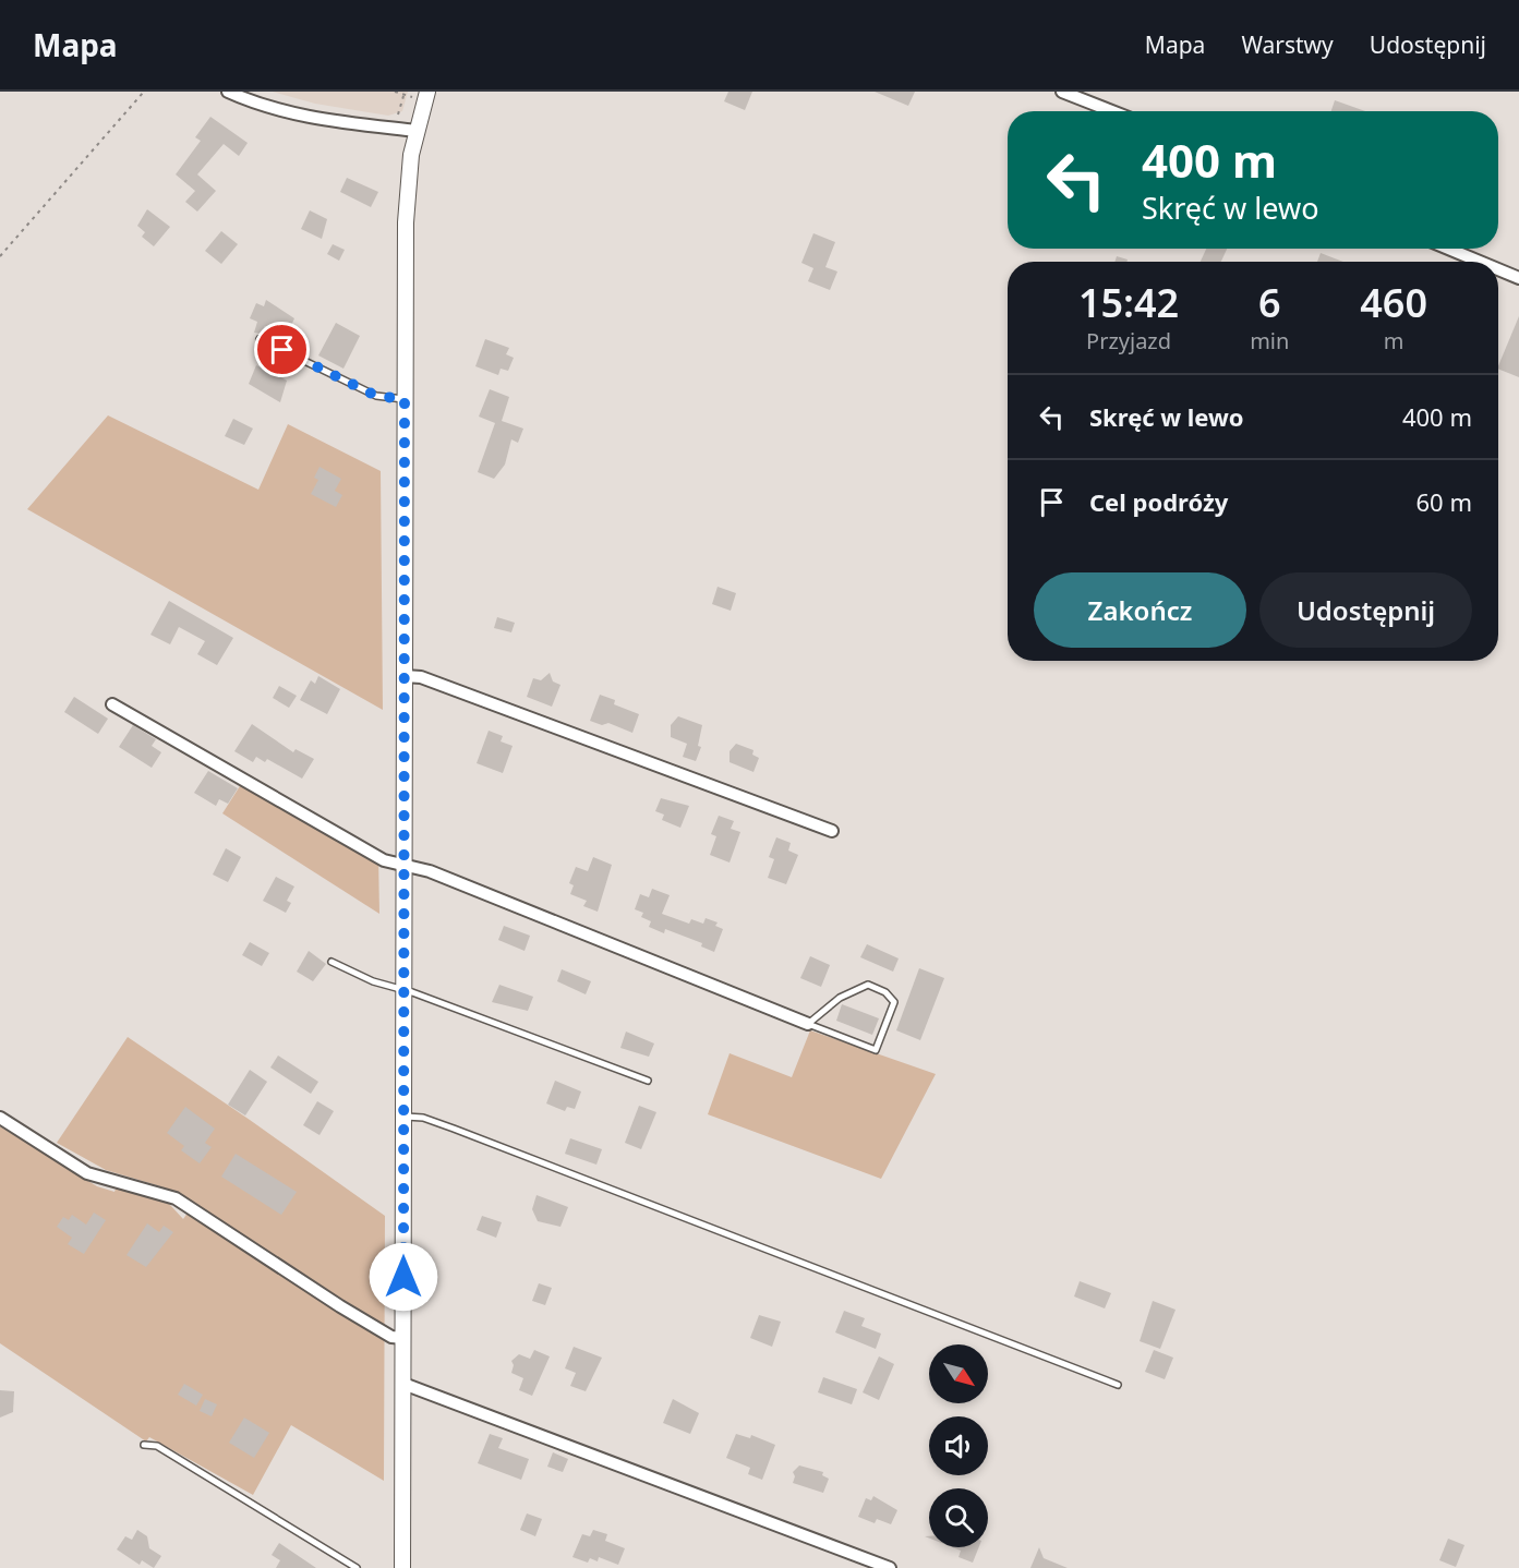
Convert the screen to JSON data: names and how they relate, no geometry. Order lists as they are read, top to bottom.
{
  "north": "bottom right",
  "page": {
    "header": "Mapa",
    "nav": ["Mapa", "Warstwy", "Udostępnij"],
    "turn": ["400 m", "Skręć w lewo"],
    "eta": [
      "15:42",
      "Przyjazd",
      "6",
      "min",
      "460",
      "m"
    ],
    "list": [
      {
        "name": "Skręć w lewo",
        "value": "400 m"
      },
      {
        "name": "Cel podróży",
        "value": "60 m"
      }
    ],
    "buttons": ["Zakończ", "Udostępnij"]
  }
}
